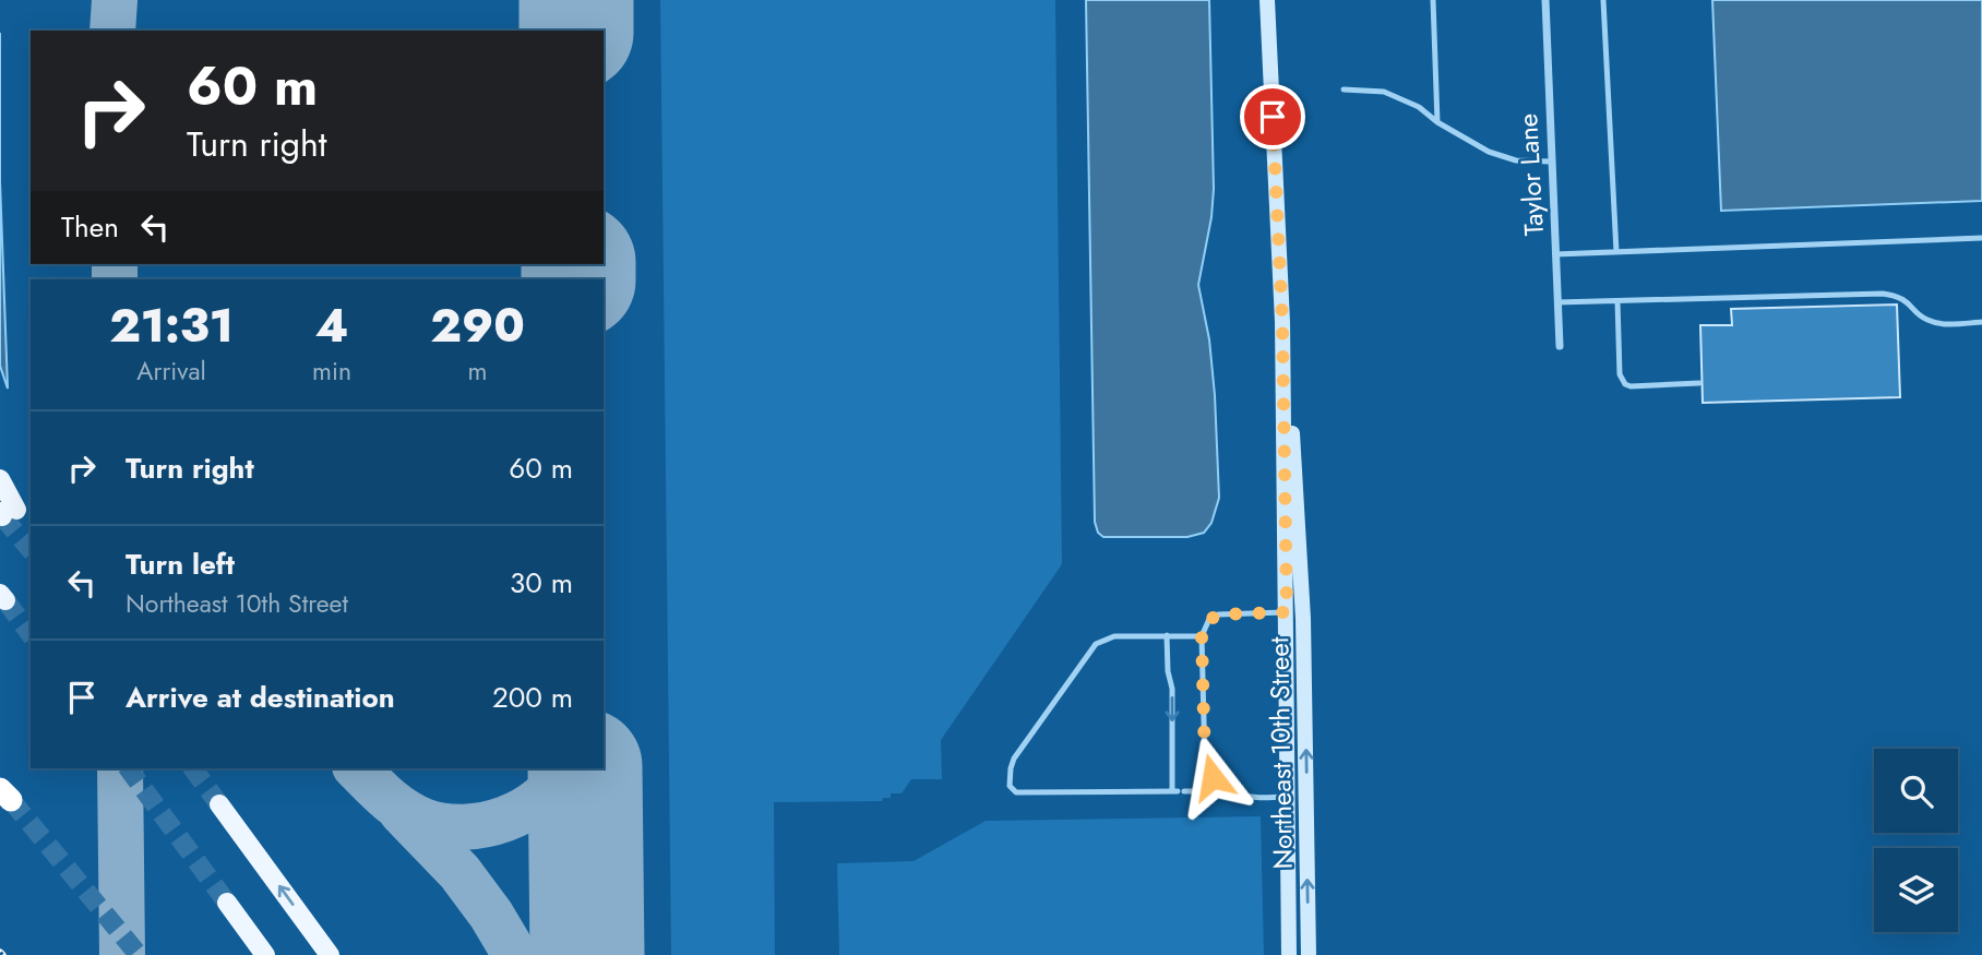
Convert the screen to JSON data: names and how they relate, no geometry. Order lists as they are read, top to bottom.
{
  "streets": {
    "street": ["Taylor Lane", "Northeast 10th Street"]
  },
  "page": {
    "turn": ["60 m", "Turn right"],
    "then": "Then",
    "eta": [
      "21:31",
      "Arrival",
      "4",
      "min",
      "290",
      "m"
    ],
    "list": [
      {
        "name": "Turn right",
        "value": "60 m"
      },
      {
        "name": "Turn left",
        "note": "Northeast 10th Street",
        "value": "30 m"
      },
      {
        "name": "Arrive at destination",
        "value": "200 m"
      }
    ]
  }
}
